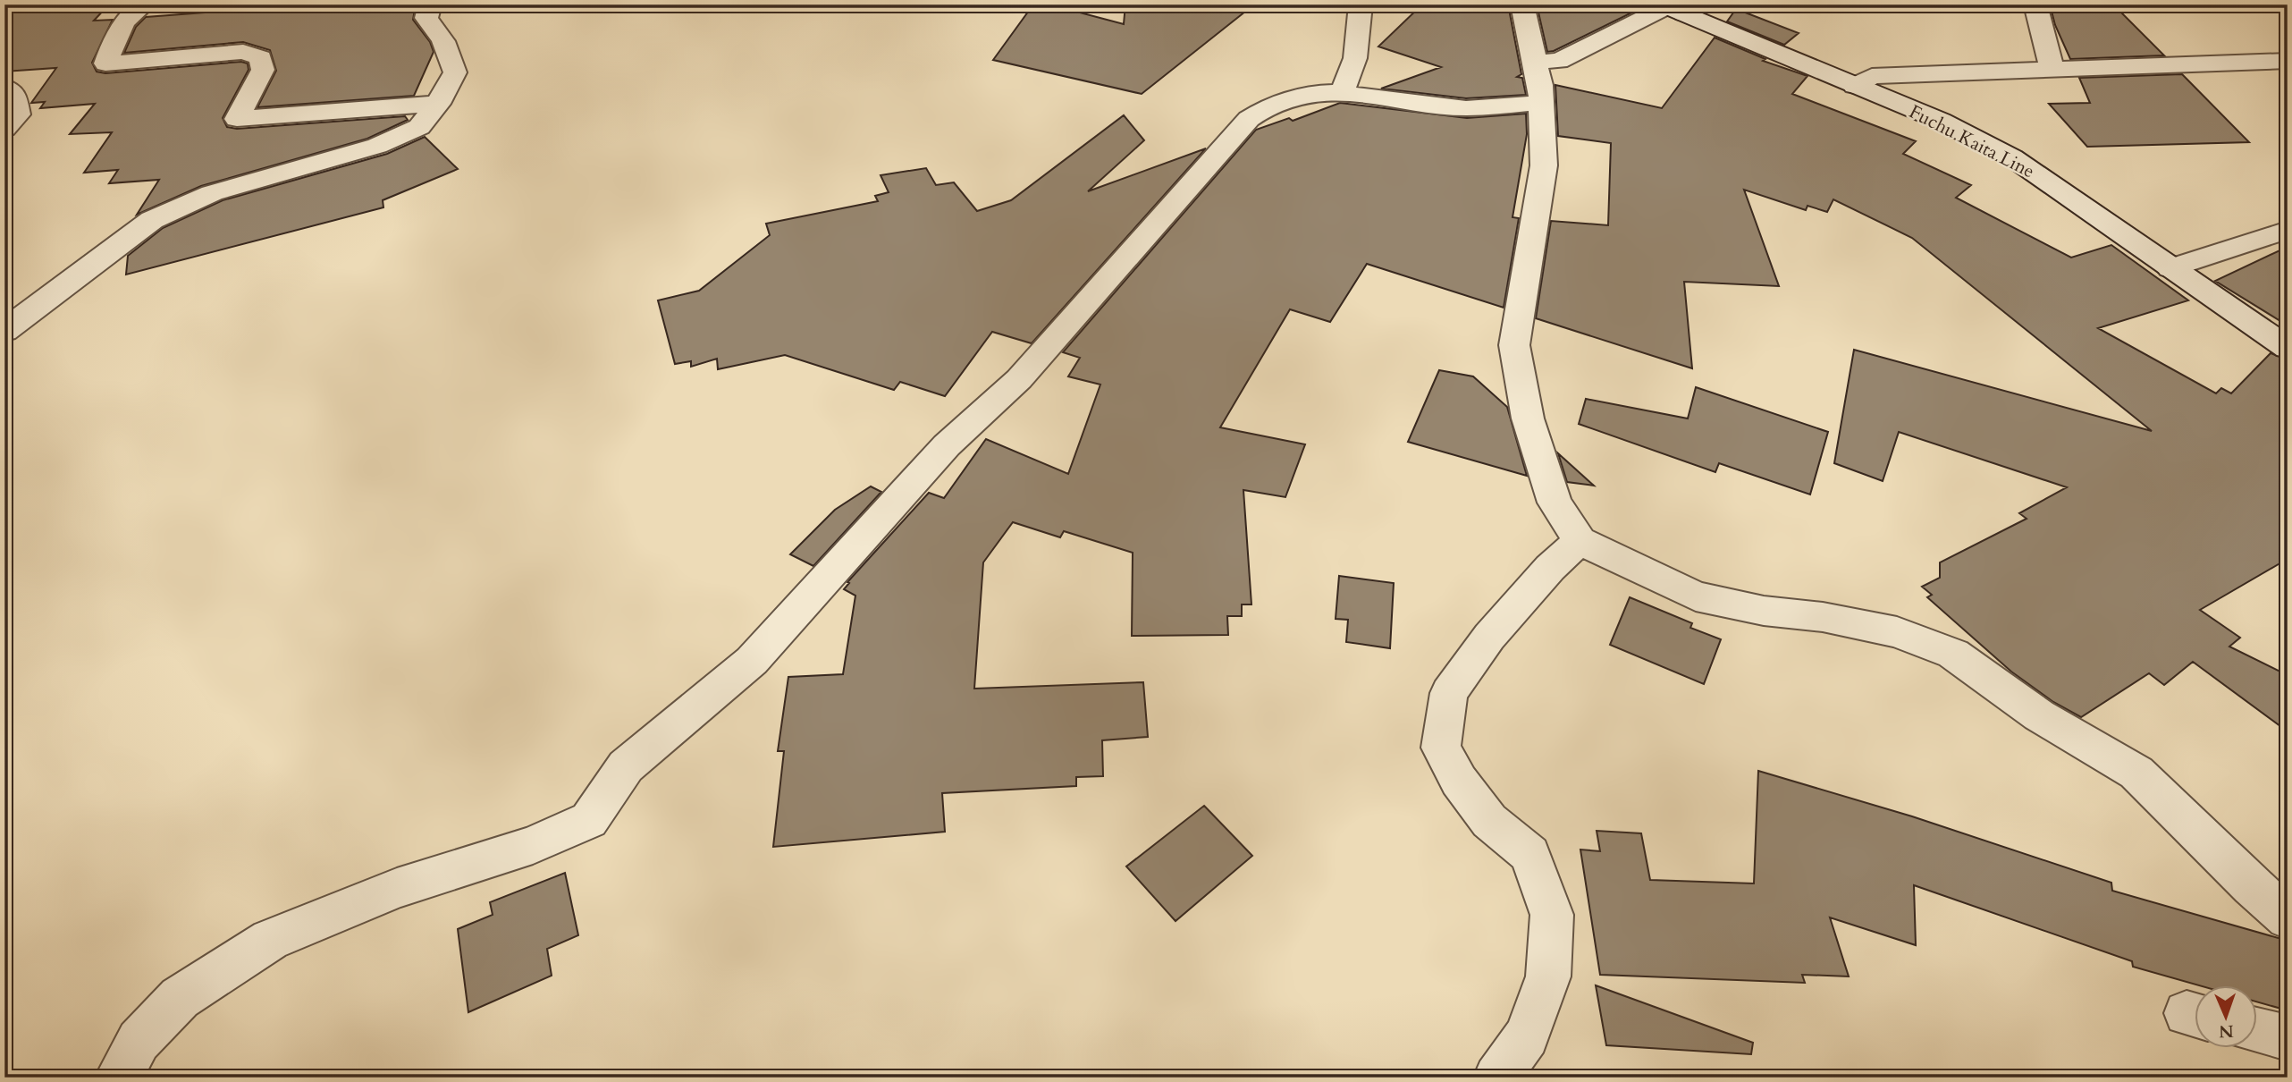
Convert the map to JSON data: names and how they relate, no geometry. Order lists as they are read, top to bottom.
{
  "streets": {
    "street": ["Fuchu Kaita Line"]
  },
  "north": "bottom"
}
